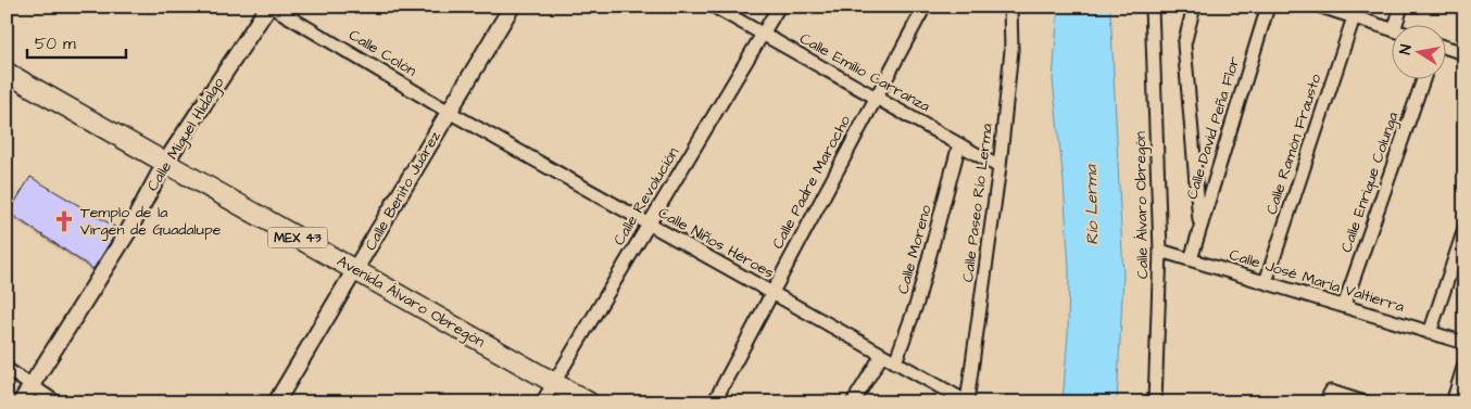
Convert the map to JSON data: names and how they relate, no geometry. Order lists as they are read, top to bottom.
{
  "streets": {
    "main road": ["MEX 43", "Avenida Álvaro Obregón"],
    "street": [
      "Calle Colón",
      "Calle Emilio Carranza",
      "Calle David Peña Flor",
      "Calle Miguel Hidalgo",
      "Calle Ramón Frausto",
      "Calle Padre Marocho",
      "Calle Enrique Colunga",
      "Calle Benito Juárez",
      "Calle Revolución",
      "Calle Paseo Río Lerma",
      "Calle Álvaro Obregón",
      "Calle Niños Héroes",
      "Calle Moreno",
      "Calle José María Valtierra"
    ]
  },
  "crossings": [
    ["Calle Colón", "Calle Miguel Hidalgo"],
    ["Calle Colón", "Calle Benito Juárez"],
    ["Calle Colón", "Calle Niños Héroes"],
    ["Calle Emilio Carranza", "Calle Padre Marocho"],
    ["Calle Emilio Carranza", "Calle Revolución"],
    ["Calle Emilio Carranza", "Calle Paseo Río Lerma"],
    ["Calle Emilio Carranza", "Calle Moreno"],
    ["Calle David Peña Flor", "Calle José María Valtierra"],
    ["Calle Miguel Hidalgo", "Avenida Álvaro Obregón"],
    ["Calle Ramón Frausto", "Calle José María Valtierra"],
    ["Calle Padre Marocho", "Calle Niños Héroes"],
    ["Calle Enrique Colunga", "Calle José María Valtierra"],
    ["Calle Benito Juárez", "Calle Niños Héroes"],
    ["Calle Benito Juárez", "Avenida Álvaro Obregón"],
    ["Calle Revolución", "Calle Niños Héroes"],
    ["Calle Revolución", "Avenida Álvaro Obregón"],
    ["Calle Paseo Río Lerma", "Calle Niños Héroes"],
    ["Calle Álvaro Obregón", "Calle José María Valtierra"],
    ["Calle Niños Héroes", "Calle Moreno"]
  ],
  "water": ["Río Lerma"],
  "places": {
    "church": ["Templo de la Virgen de Guadalupe"]
  },
  "scale_bar": "50 m",
  "north": "left"
}
